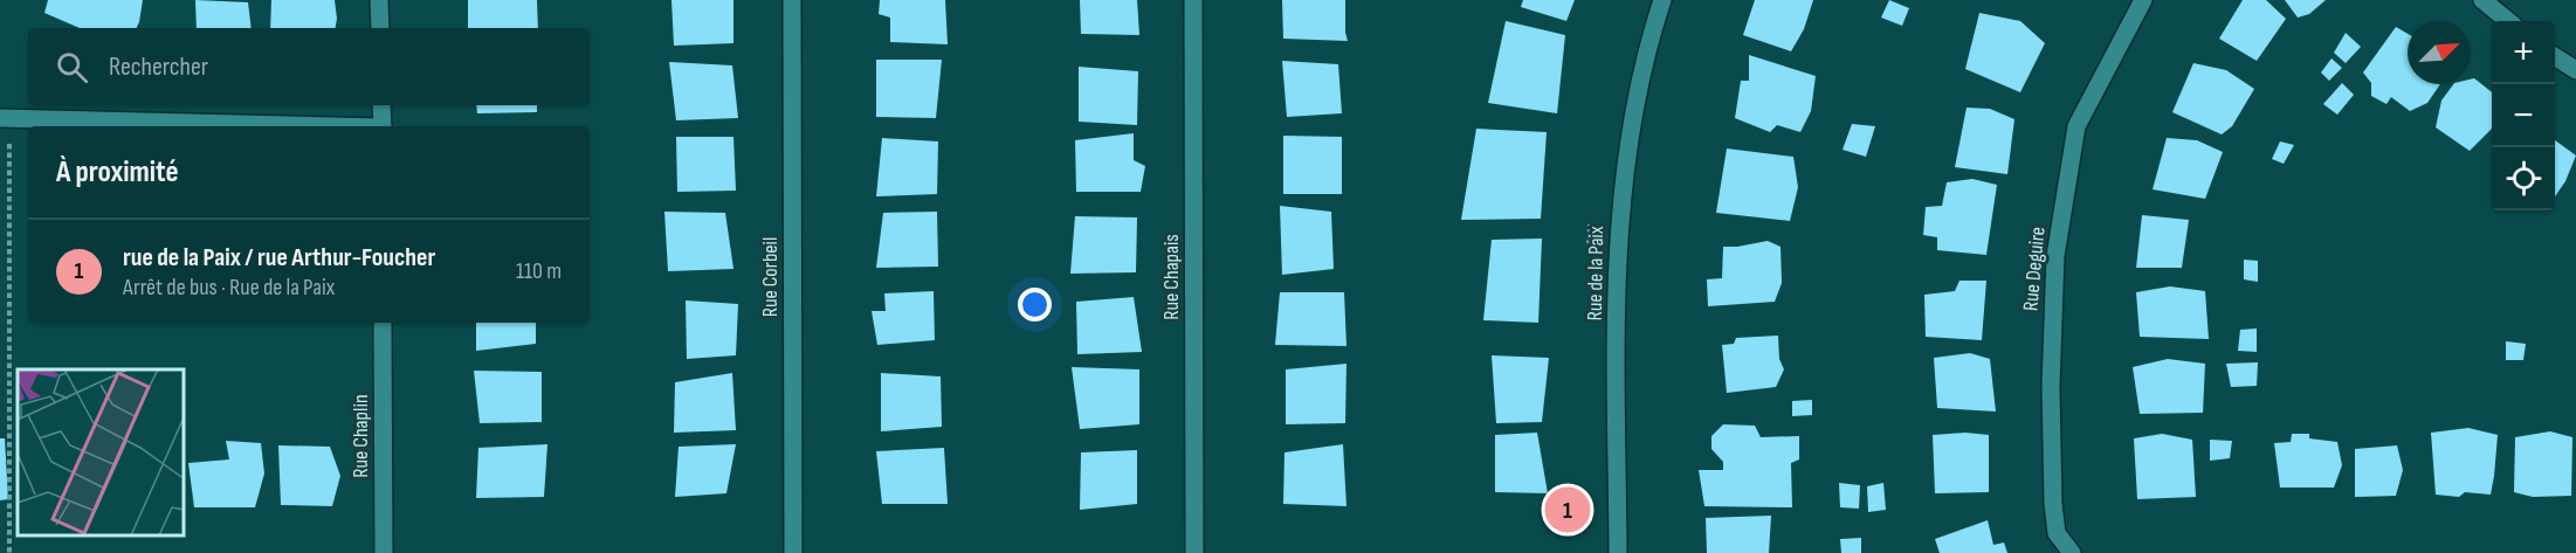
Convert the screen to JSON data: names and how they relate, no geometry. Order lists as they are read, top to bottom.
{
  "streets": {
    "street": [
      "Rue Deguire",
      "Rue de la Paix",
      "Rue Corbeil",
      "Rue Chapais",
      "Rue Chaplin"
    ]
  },
  "north": "top right",
  "page": {
    "map_buttons": ["+", "−"],
    "search": "Rechercher",
    "heading": "À proximité",
    "list": [
      {
        "mark": "1",
        "name": "rue de la Paix / rue Arthur-Foucher",
        "note": "Arrêt de bus · Rue de la Paix",
        "value": "110 m"
      }
    ],
    "pins": "1"
  }
}
